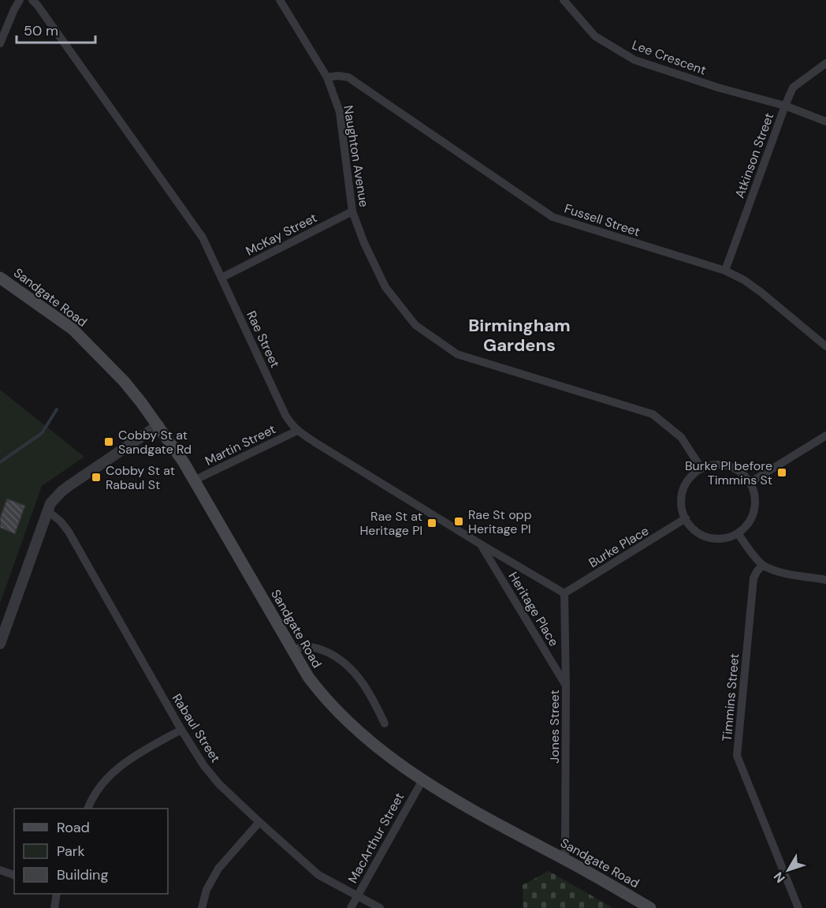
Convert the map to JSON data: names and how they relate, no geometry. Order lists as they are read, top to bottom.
{
  "streets": {
    "main road": ["Sandgate Road"],
    "street": [
      "Lee Crescent",
      "Atkinson Street",
      "Naughton Avenue",
      "Fussell Street",
      "McKay Street",
      "Rae Street",
      "Martin Street",
      "Burke Place",
      "Heritage Place",
      "Timmins Street",
      "Jones Street",
      "Rabaul Street",
      "MacArthur Street"
    ]
  },
  "crossings": [
    ["Lee Crescent", "Atkinson Street"],
    ["Atkinson Street", "Fussell Street"],
    ["Naughton Avenue", "Fussell Street"],
    ["Naughton Avenue", "McKay Street"],
    ["Naughton Avenue", "Burke Place"],
    ["McKay Street", "Rae Street"],
    ["Sandgate Road", "Martin Street"],
    ["Sandgate Road", "Jones Street"],
    ["Sandgate Road", "MacArthur Street"],
    ["Rae Street", "Martin Street"],
    ["Rae Street", "Burke Place"],
    ["Rae Street", "Heritage Place"],
    ["Rae Street", "Jones Street"],
    ["Burke Place", "Jones Street"],
    ["Heritage Place", "Jones Street"],
    ["Rabaul Street", "MacArthur Street"]
  ],
  "districts": ["Birmingham Gardens"],
  "places": {
    "transit": [
      "Cobby St at Sandgate Rd",
      "Burke Pl before Timmins St",
      "Cobby St at Rabaul St",
      "Rae St opp Heritage Pl",
      "Rae St at Heritage Pl"
    ]
  },
  "legend": ["Road", "Park", "Building"],
  "scale_bar": "50 m",
  "north": "bottom left"
}
